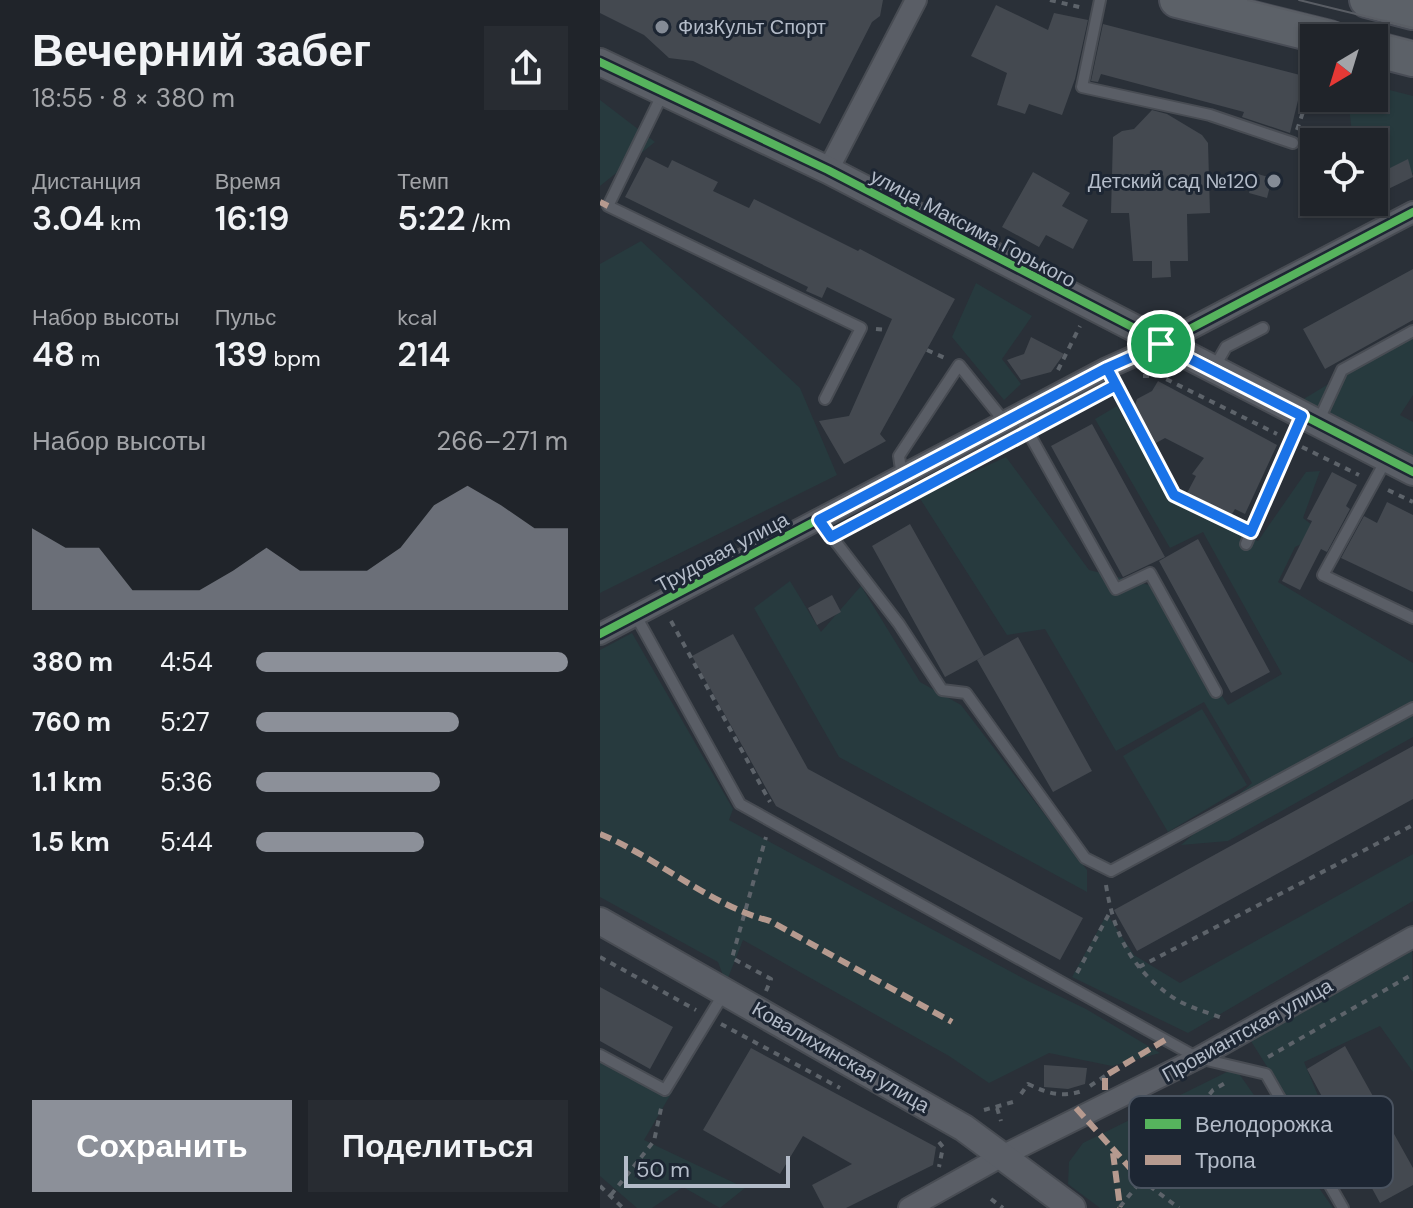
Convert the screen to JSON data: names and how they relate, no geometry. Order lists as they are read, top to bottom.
{
  "streets": {
    "street": [
      "улица Максима Горького",
      "Трудовая улица",
      "Провиантская улица",
      "Ковалихинская улица"
    ]
  },
  "crossings": [
    ["улица Максима Горького", "Трудовая улица"],
    ["Провиантская улица", "Ковалихинская улица"]
  ],
  "places": ["ФизКульт Спорт", "Детский сад №120"],
  "legend": ["Велодорожка", "Тропа"],
  "scale_bar": "50 m",
  "north": "bottom left",
  "page": {
    "heading": ["Вечерний забег", "18:55 · 8 × 380 m"],
    "stats": [
      ["Дистанция", "3.04 km"],
      ["Время", "16:19"],
      ["Темп", "5:22 /km"],
      ["Набор высоты", "48 m"],
      ["Пульс", "139 bpm"],
      ["kcal", "214"]
    ],
    "chart": ["Набор высоты", "266–271 m"],
    "list": [
      {
        "name": "380 m",
        "note": "4:54"
      },
      {
        "name": "760 m",
        "note": "5:27"
      },
      {
        "name": "1.1 km",
        "note": "5:36"
      },
      {
        "name": "1.5 km",
        "note": "5:44"
      }
    ],
    "buttons": ["Сохранить", "Поделиться"],
    "scale": "50 m"
  }
}
